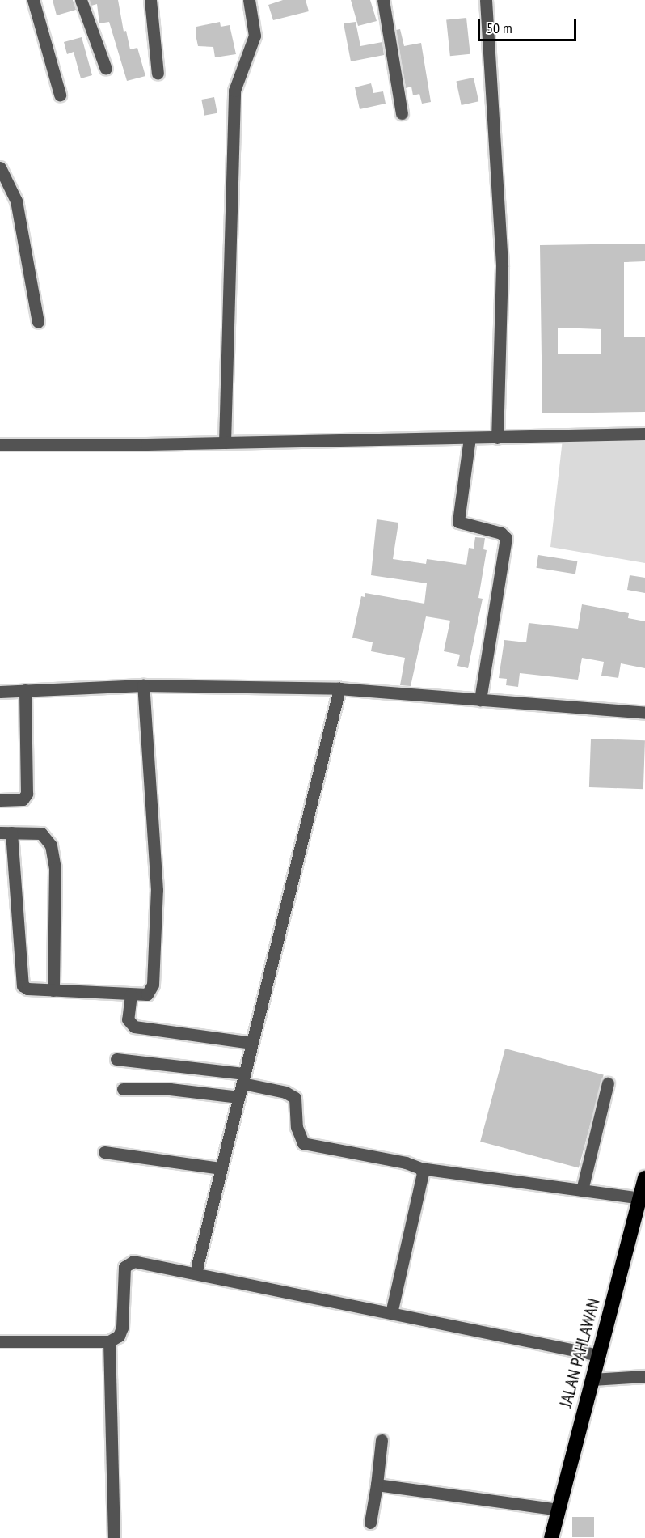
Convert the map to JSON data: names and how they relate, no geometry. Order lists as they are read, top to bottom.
{
  "streets": {
    "highway": ["JALAN PAHLAWAN"]
  },
  "scale_bar": "50 m"
}
